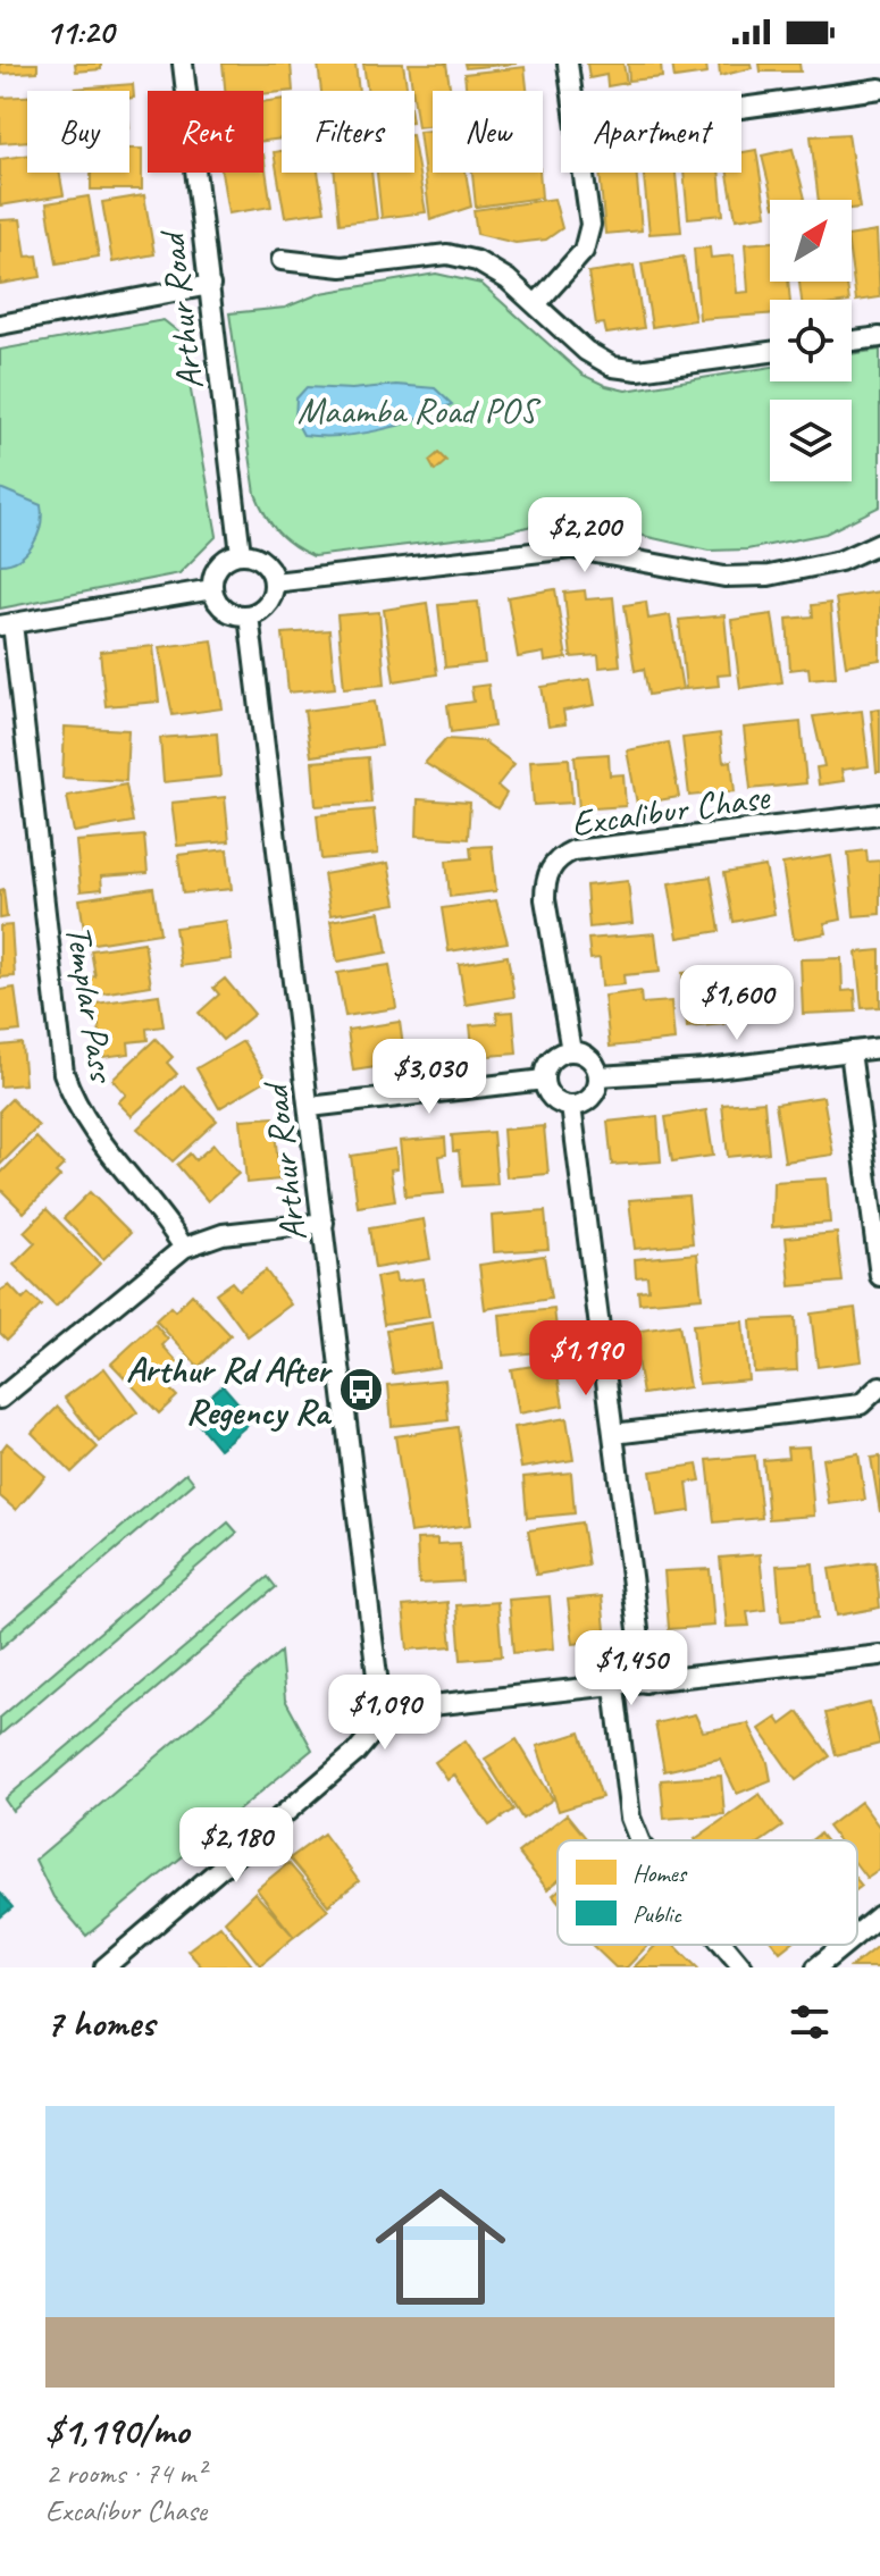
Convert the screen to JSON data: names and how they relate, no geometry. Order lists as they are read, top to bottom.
{
  "streets": {
    "street": ["Arthur Road", "Excalibur Chase", "Templar Pass"]
  },
  "parks": ["Maamba Road POS"],
  "places": {
    "bus stop": ["Arthur Rd After Regency Ra"]
  },
  "legend": ["Homes", "Public"],
  "north": "top right",
  "page": {
    "status": "11:20",
    "chip": [
      "Buy",
      "Rent",
      "Filters",
      "New",
      "Apartment"
    ],
    "price": [
      "$2,200",
      "$1,600",
      "$3,030",
      "$1,190",
      "$1,450",
      "$1,090",
      "$2,180"
    ],
    "heading": "7 homes",
    "list": [
      {
        "name": "$1,190/mo",
        "note": "2 rooms · 74 m² · Excalibur Chase"
      }
    ]
  }
}
